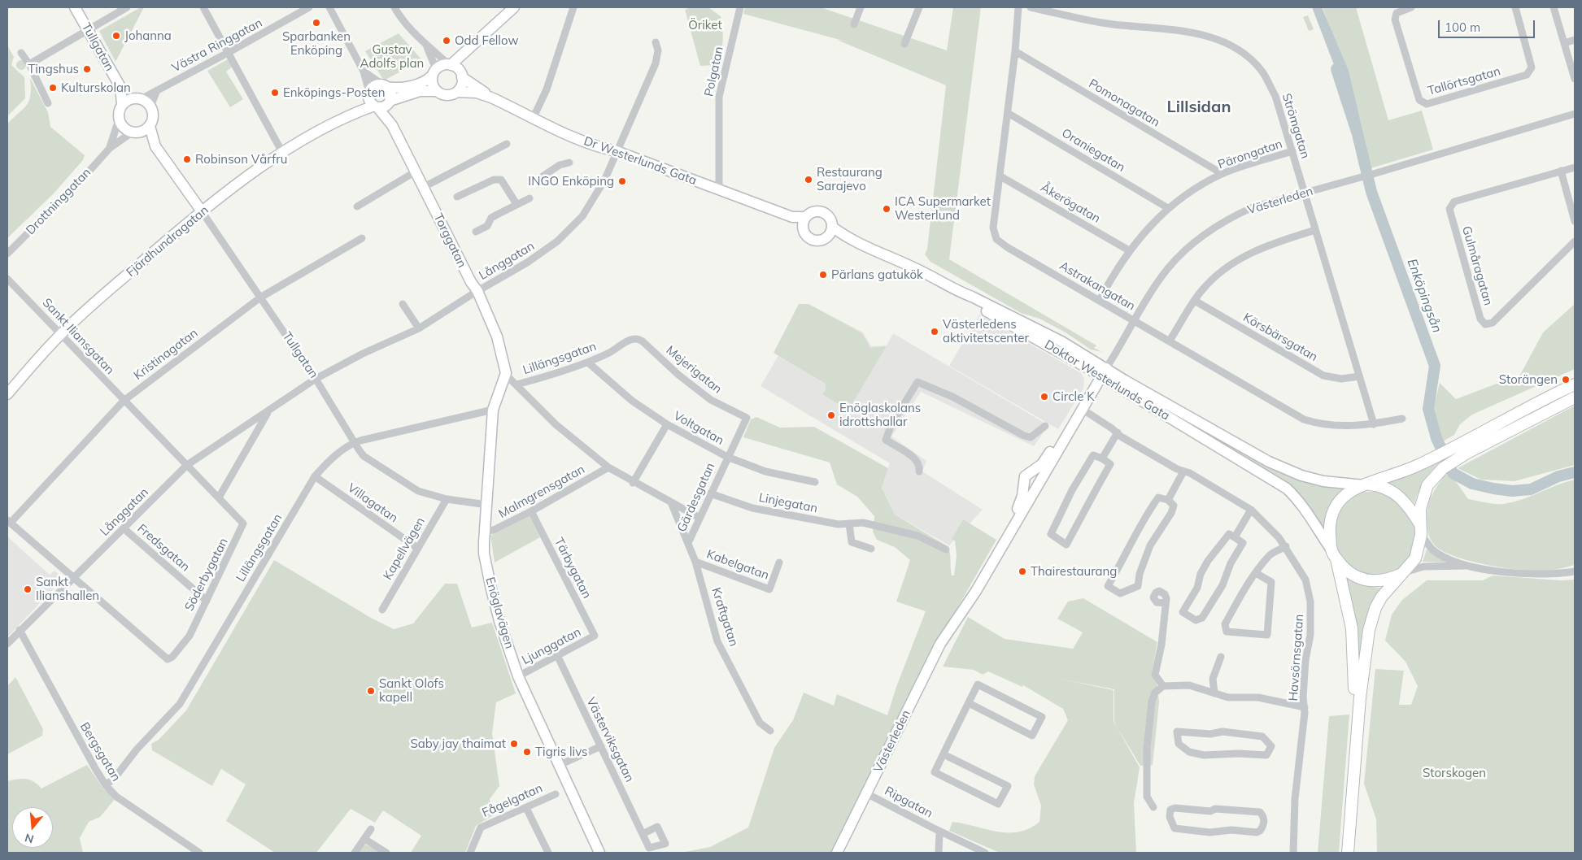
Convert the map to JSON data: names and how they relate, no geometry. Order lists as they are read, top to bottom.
{
  "streets": {
    "street": [
      "Västra Ringgatan",
      "Tullgatan",
      "Polgatan",
      "Tallörtsgatan",
      "Pomonagatan",
      "Strömgatan",
      "Oraniegatan",
      "Pärongatan",
      "Dr Westerlunds Gata",
      "Västerleden",
      "Drottninggatan",
      "Åkerögatan",
      "Torggatan",
      "Fjärdhundragatan",
      "Långgatan",
      "Gulmåragatan",
      "Astrakangatan",
      "Sankt Iliansgatan",
      "Körsbärsgatan",
      "Kristinagatan",
      "Lillängsgatan",
      "Mejerigatan",
      "Doktor Westerlunds Gata",
      "Voltgatan",
      "Malmgrensgatan",
      "Gärdesgatan",
      "Villagatan",
      "Linjegatan",
      "Fredsgatan",
      "Kapellvägen",
      "Kabelgatan",
      "Tärbygatan",
      "Söderbygatan",
      "Enöglavägen",
      "Kraftgatan",
      "Ljunggatan",
      "Havsörnsgatan",
      "Västerviksgatan",
      "Bergsgatan",
      "Fågelgatan",
      "Ripgatan"
    ]
  },
  "crossings": [
    ["Västra Ringgatan", "Tullgatan"],
    ["Västra Ringgatan", "Drottninggatan"],
    ["Tullgatan", "Drottninggatan"],
    ["Tullgatan", "Fjärdhundragatan"],
    ["Tullgatan", "Långgatan"],
    ["Tullgatan", "Kristinagatan"],
    ["Tullgatan", "Lillängsgatan"],
    ["Tullgatan", "Kapellvägen"],
    ["Tullgatan", "Enöglavägen"],
    ["Polgatan", "Dr Westerlunds Gata"],
    ["Pomonagatan", "Pärongatan"],
    ["Pomonagatan", "Astrakangatan"],
    ["Strömgatan", "Pärongatan"],
    ["Strömgatan", "Västerleden"],
    ["Strömgatan", "Astrakangatan"],
    ["Strömgatan", "Körsbärsgatan"],
    ["Oraniegatan", "Pärongatan"],
    ["Oraniegatan", "Astrakangatan"],
    ["Pärongatan", "Åkerögatan"],
    ["Pärongatan", "Astrakangatan"],
    ["Dr Westerlunds Gata", "Långgatan"],
    ["Dr Westerlunds Gata", "Doktor Westerlunds Gata"],
    ["Västerleden", "Astrakangatan"],
    ["Västerleden", "Doktor Westerlunds Gata"],
    ["Västerleden", "Havsörnsgatan"],
    ["Västerleden", "Ripgatan"],
    ["Åkerögatan", "Astrakangatan"],
    ["Torggatan", "Fjärdhundragatan"],
    ["Torggatan", "Långgatan"],
    ["Torggatan", "Enöglavägen"],
    ["Fjärdhundragatan", "Sankt Iliansgatan"],
    ["Långgatan", "Sankt Iliansgatan"],
    ["Långgatan", "Fredsgatan"],
    ["Långgatan", "Söderbygatan"],
    ["Långgatan", "Bergsgatan"],
    ["Sankt Iliansgatan", "Kristinagatan"],
    ["Sankt Iliansgatan", "Söderbygatan"],
    ["Lillängsgatan", "Mejerigatan"],
    ["Lillängsgatan", "Voltgatan"],
    ["Lillängsgatan", "Villagatan"],
    ["Lillängsgatan", "Enöglavägen"],
    ["Lillängsgatan", "Bergsgatan"],
    ["Mejerigatan", "Gärdesgatan"],
    ["Voltgatan", "Gärdesgatan"],
    ["Malmgrensgatan", "Tärbygatan"],
    ["Malmgrensgatan", "Enöglavägen"],
    ["Gärdesgatan", "Linjegatan"],
    ["Gärdesgatan", "Kraftgatan"],
    ["Villagatan", "Kapellvägen"],
    ["Fredsgatan", "Söderbygatan"],
    ["Kabelgatan", "Kraftgatan"],
    ["Tärbygatan", "Ljunggatan"],
    ["Enöglavägen", "Ljunggatan"],
    ["Ljunggatan", "Västerviksgatan"]
  ],
  "districts": ["Lillsidan"],
  "water": ["Enköpingsån"],
  "parks": ["Öriket", "Gustav Adolfs plan", "Storskogen"],
  "places": [
    "Sparbanken Enköping",
    "Johanna",
    "Odd Fellow",
    "Tingshus",
    "Kulturskolan",
    "Enköpings-Posten",
    "Robinson Vårfru",
    "Restaurang Sarajevo",
    "INGO Enköping",
    "ICA Supermarket Westerlund",
    "Pärlans gatukök",
    "Västerledens aktivitetscenter",
    "Storängen",
    "Circle K",
    "Enöglaskolans idrottshallar",
    "Thairestaurang",
    "Sankt Ilianshallen",
    "Sankt Olofs kapell",
    "Saby jay thaimat",
    "Tigris livs"
  ],
  "scale_bar": "100 m",
  "north": "bottom"
}
